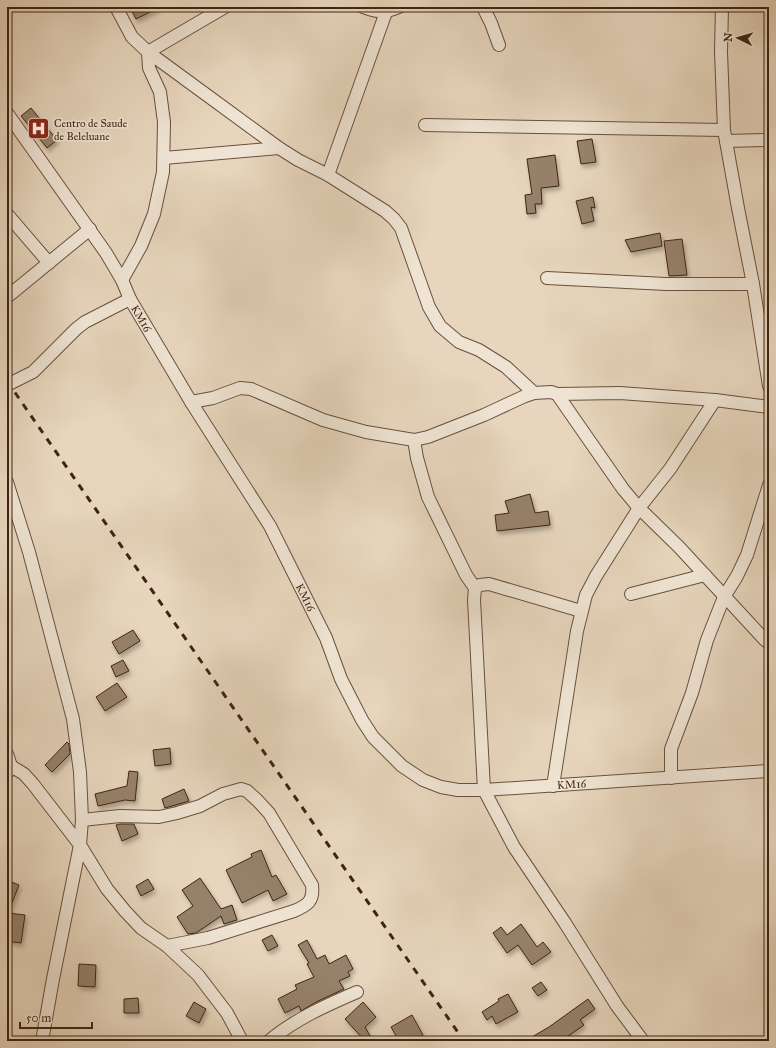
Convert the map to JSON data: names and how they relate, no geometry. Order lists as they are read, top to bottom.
{
  "streets": {
    "street": ["KM16"]
  },
  "places": {
    "hospital": ["Centro de Saude de Beleluane"]
  },
  "scale_bar": "50 m",
  "north": "left"
}
